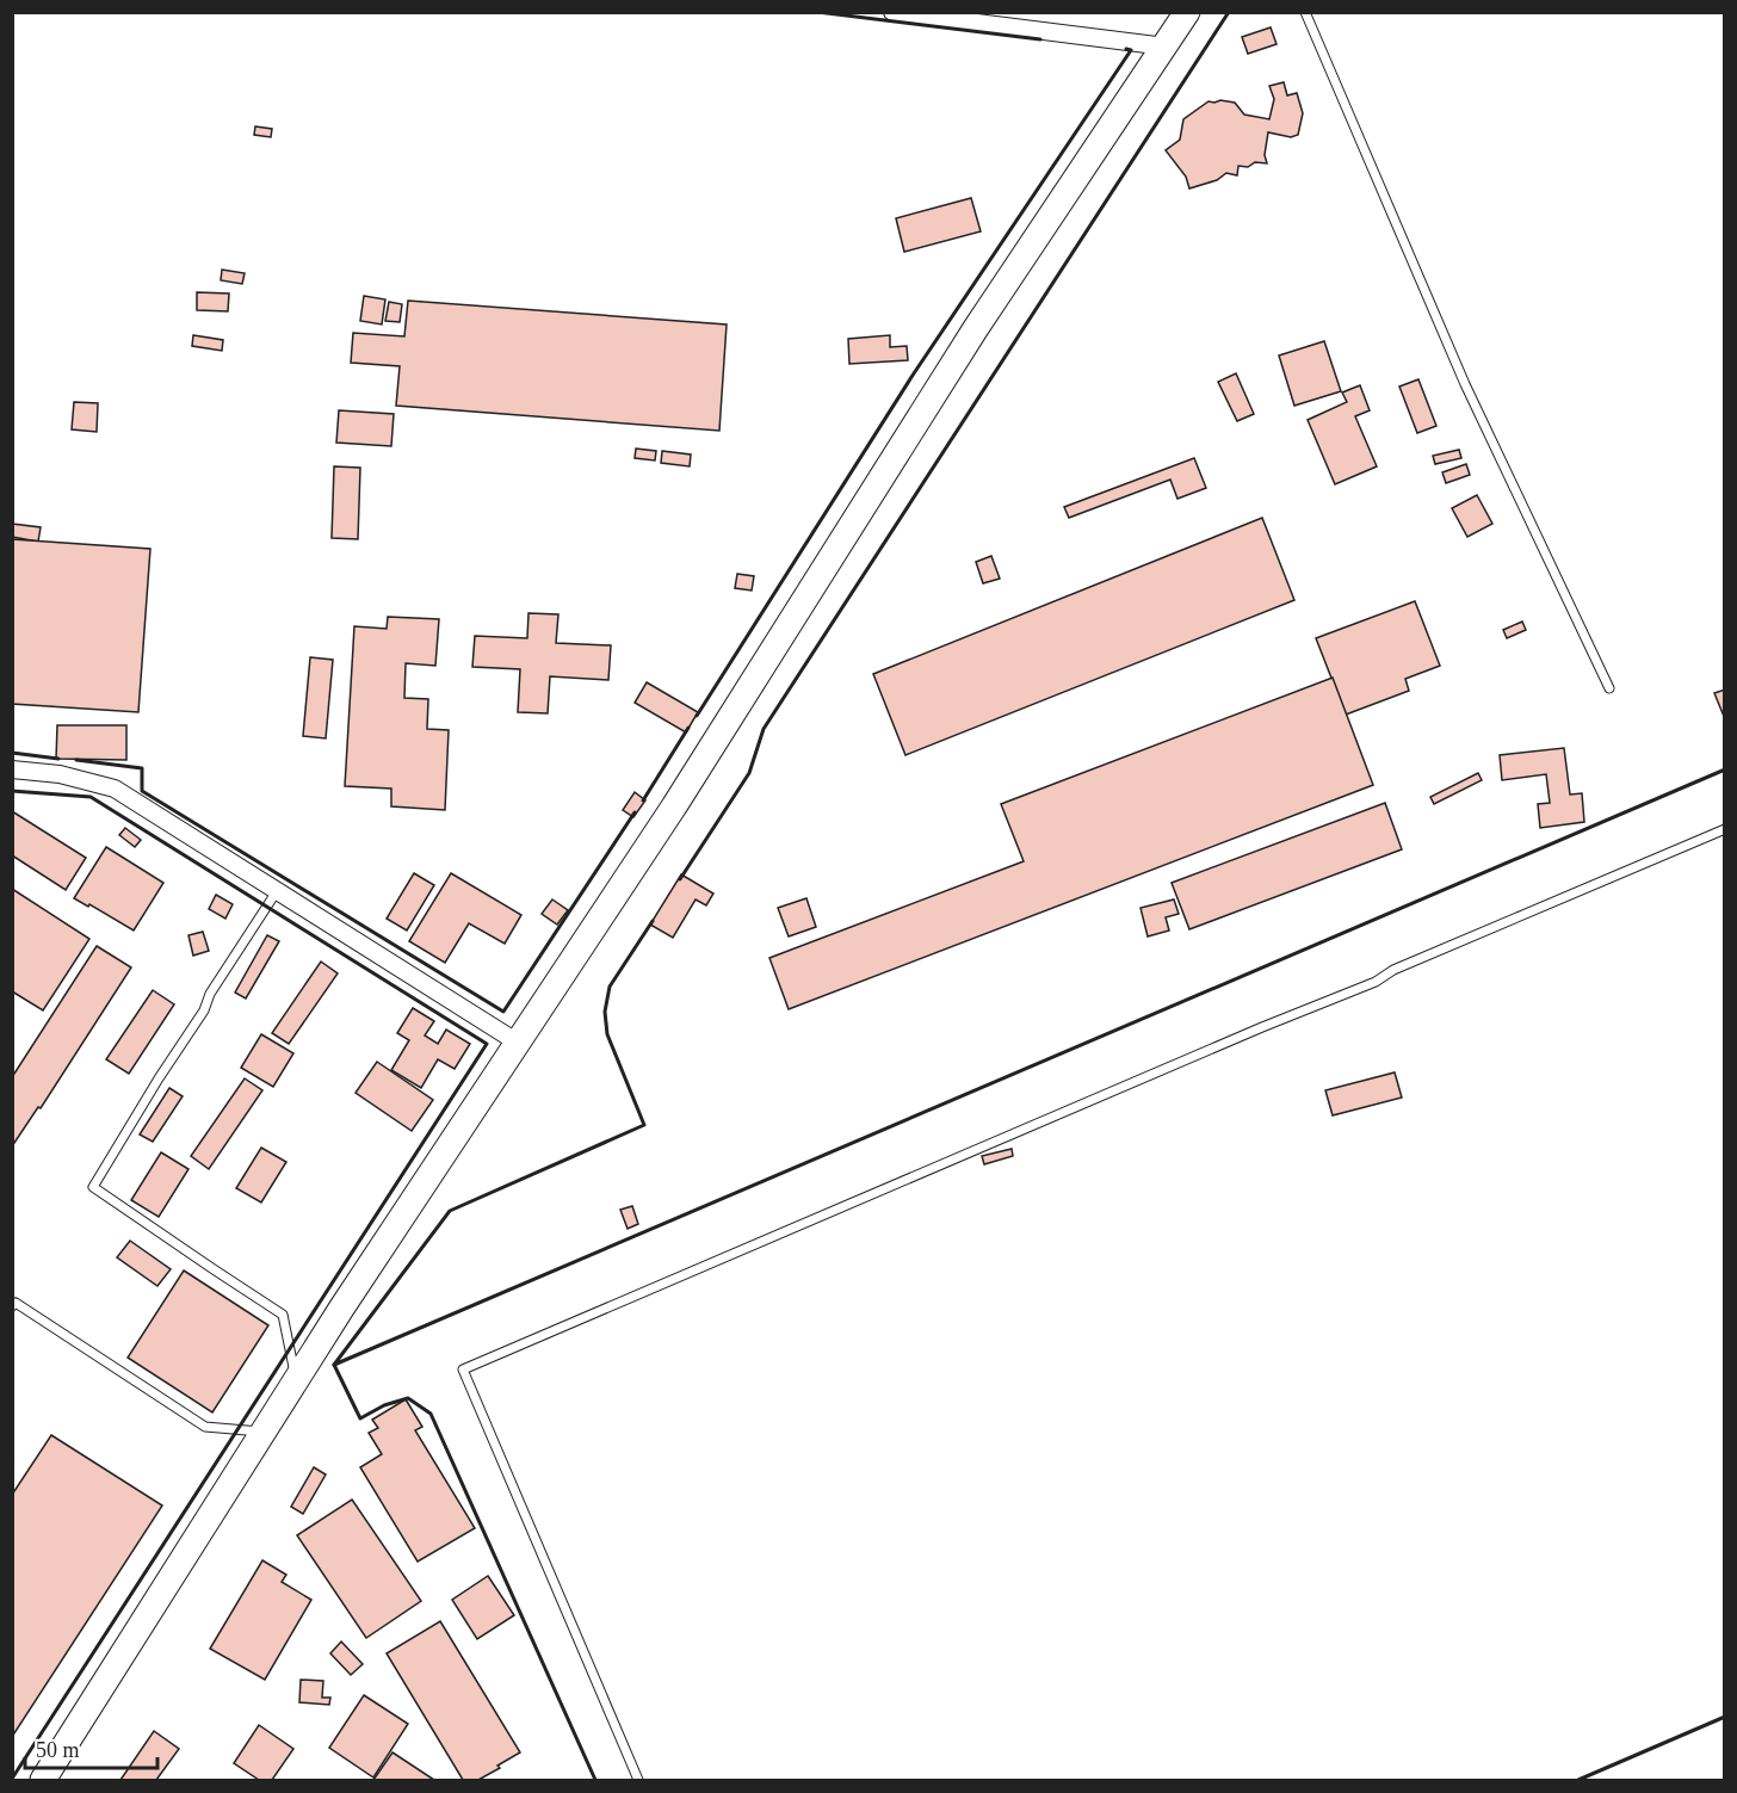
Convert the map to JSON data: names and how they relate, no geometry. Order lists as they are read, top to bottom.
{
  "scale_bar": "50 m"
}
